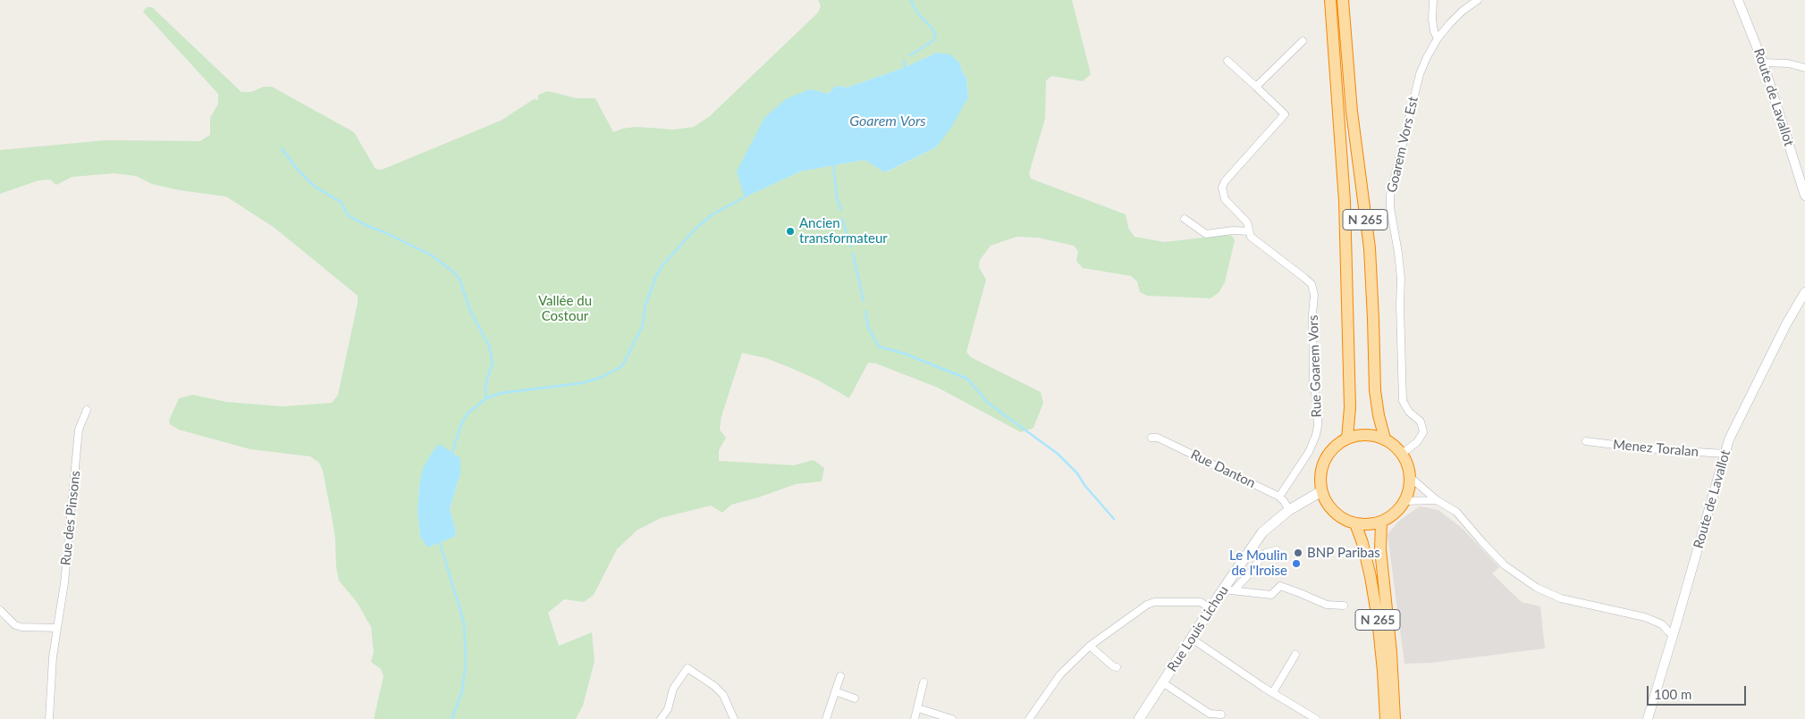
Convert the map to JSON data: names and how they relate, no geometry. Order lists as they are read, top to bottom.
{
  "streets": {
    "highway": ["N 265"],
    "main road": ["Rue Louis Lichou"],
    "street": [
      "Route de Lavallot",
      "Goarem Vors Est",
      "Rue Goarem Vors",
      "Menez Toralan",
      "Rue Danton",
      "Rue des Pinsons"
    ]
  },
  "crossings": [
    ["Route de Lavallot", "Menez Toralan"],
    ["Goarem Vors Est", "N 265"],
    ["Goarem Vors Est", "Rue Louis Lichou"],
    ["N 265", "Rue Louis Lichou"],
    ["Rue Goarem Vors", "Rue Danton"],
    ["Rue Danton", "Rue Louis Lichou"]
  ],
  "water": ["Goarem Vors"],
  "parks": ["Vallée du Costour"],
  "places": ["Ancien transformateur", "BNP Paribas", "Le Moulin de l'Iroise"],
  "scale_bar": "100 m"
}
